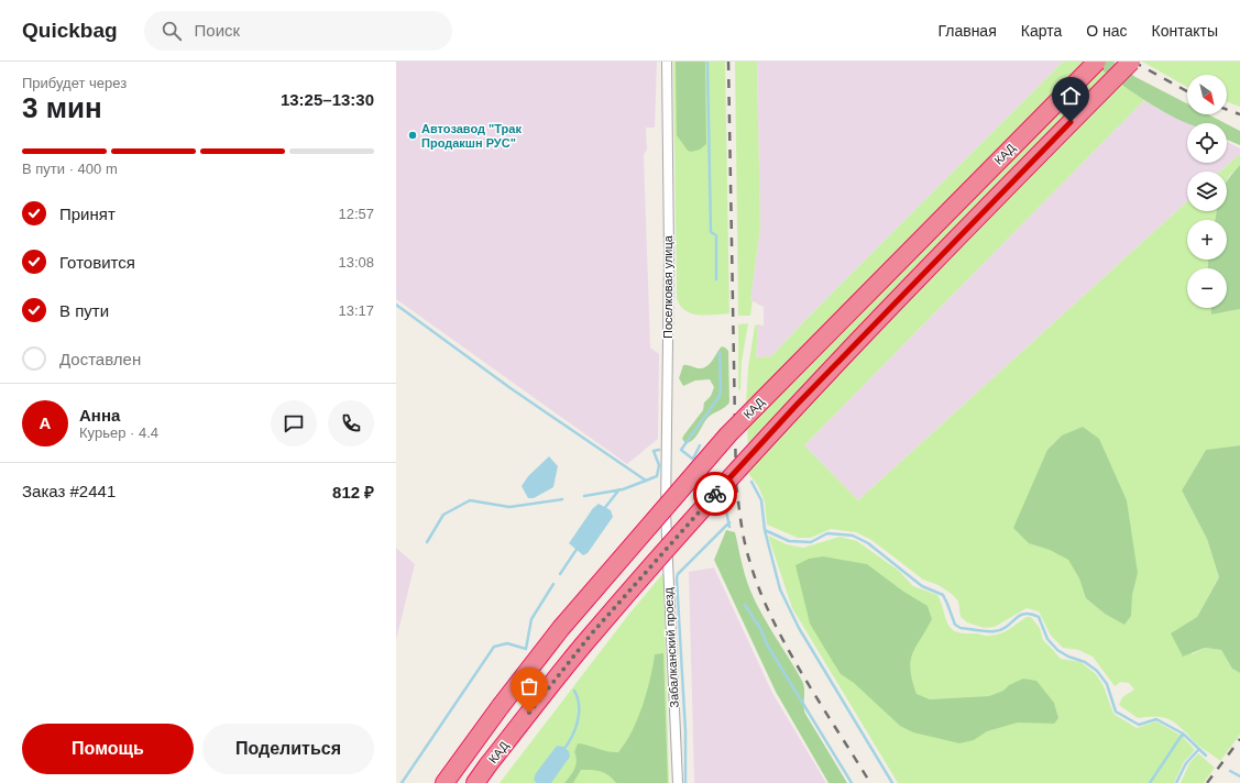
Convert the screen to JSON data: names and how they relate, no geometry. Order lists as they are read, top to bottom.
{
  "streets": {
    "highway": ["КАД"],
    "street": ["Поселковая улица", "Забалканский проезд"]
  },
  "crossings": [
    ["Поселковая улица", "Забалканский проезд"]
  ],
  "places": ["Автозавод \"Трак Продакшн РУС\""],
  "north": "bottom right",
  "page": {
    "header": "Quickbag",
    "search": "Поиск",
    "nav": [
      "Главная",
      "Карта",
      "О нас",
      "Контакты"
    ],
    "heading": ["3 мин", "Прибудет через", "13:25–13:30"],
    "panel": [
      "Анна",
      "Курьер · 4.4",
      "Заказ #2441",
      "812 ₽"
    ],
    "map_buttons": ["+", "−"],
    "bar": "В пути · 400 m",
    "list": [
      ["Принят", "12:57"],
      ["Готовится", "13:08"],
      ["В пути", "13:17"],
      "Доставлен"
    ],
    "round": "А",
    "buttons": ["Помощь", "Поделиться"]
  }
}
